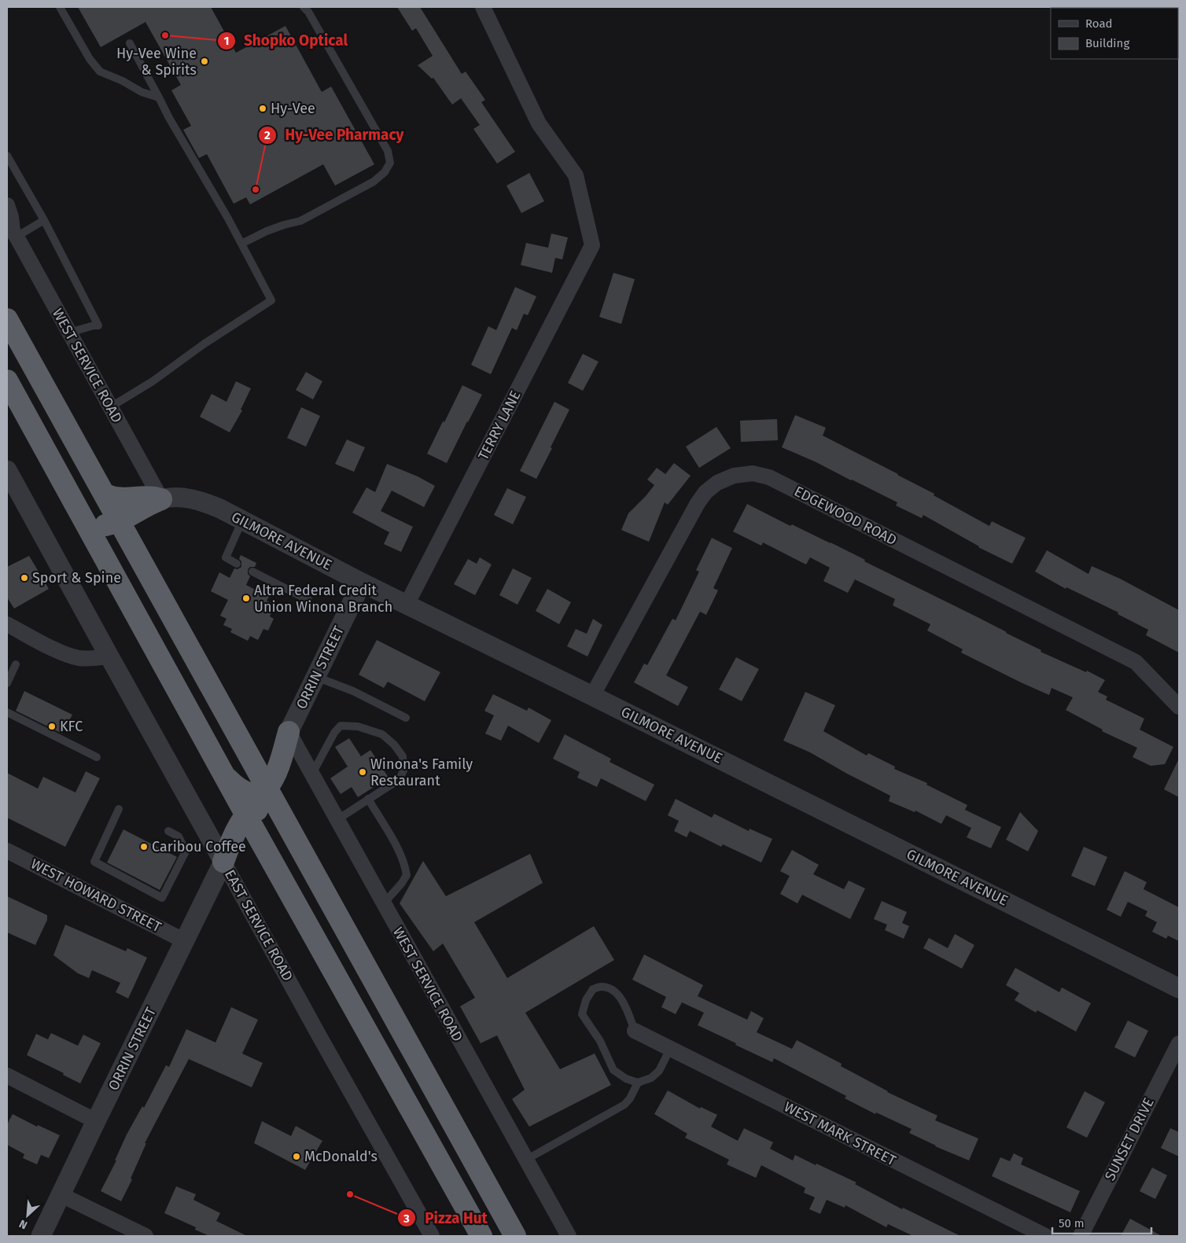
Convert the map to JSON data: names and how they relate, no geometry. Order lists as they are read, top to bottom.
{
  "streets": {
    "street": [
      "WEST SERVICE ROAD",
      "TERRY LANE",
      "EDGEWOOD ROAD",
      "GILMORE AVENUE",
      "ORRIN STREET",
      "WEST HOWARD STREET",
      "EAST SERVICE ROAD",
      "WEST MARK STREET",
      "SUNSET DRIVE"
    ]
  },
  "crossings": [
    ["WEST SERVICE ROAD", "GILMORE AVENUE"],
    ["WEST SERVICE ROAD", "ORRIN STREET"],
    ["TERRY LANE", "GILMORE AVENUE"],
    ["EDGEWOOD ROAD", "GILMORE AVENUE"],
    ["GILMORE AVENUE", "ORRIN STREET"],
    ["ORRIN STREET", "WEST HOWARD STREET"],
    ["ORRIN STREET", "EAST SERVICE ROAD"]
  ],
  "places": [
    "Shopko Optical",
    "Hy-Vee Wine & Spirits",
    "Hy-Vee",
    "Hy-Vee Pharmacy",
    "Sport & Spine",
    "Altra Federal Credit Union Winona Branch",
    "KFC",
    "Winona's Family Restaurant",
    "Caribou Coffee",
    "McDonald's",
    "Pizza Hut"
  ],
  "legend": ["Road", "Building"],
  "scale_bar": "50 m",
  "north": "bottom left"
}
